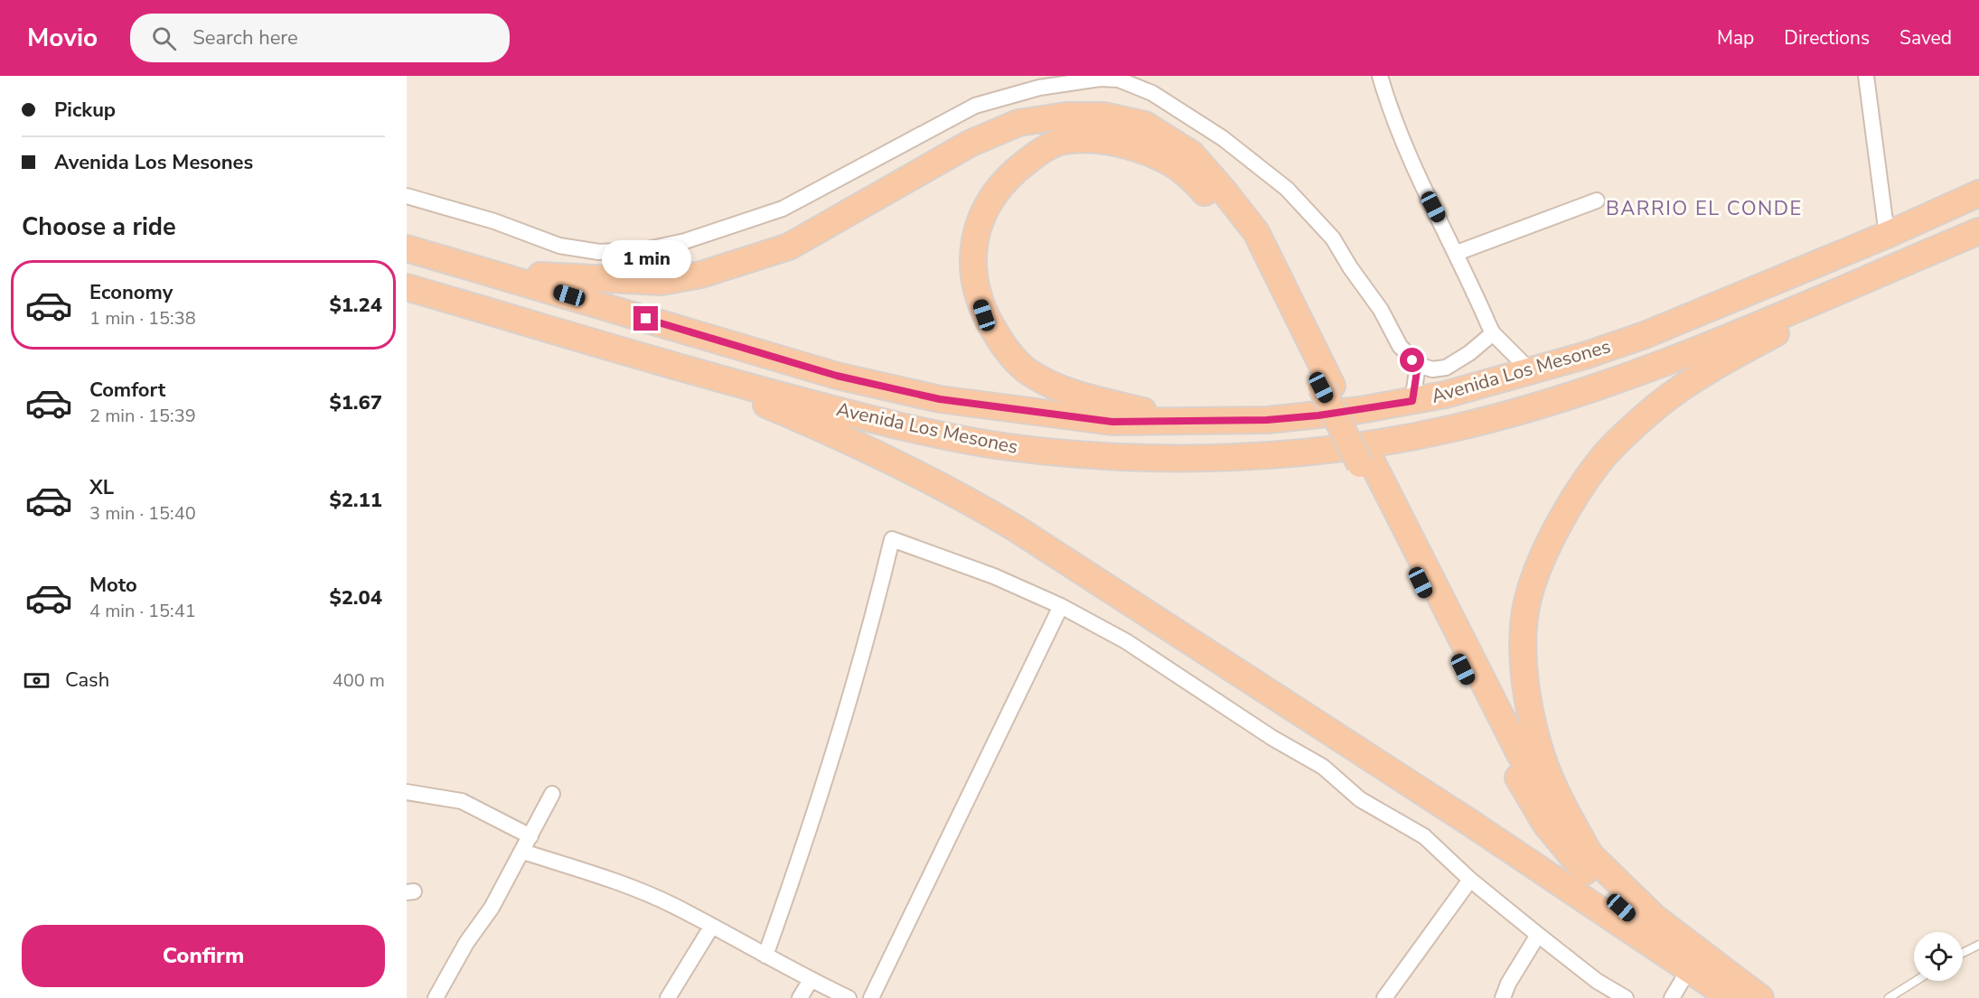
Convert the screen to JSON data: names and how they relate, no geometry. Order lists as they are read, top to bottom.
{
  "streets": {
    "highway": ["Avenida Los Mesones"]
  },
  "districts": ["BARRIO EL CONDE"],
  "page": {
    "header": "Movio",
    "search": "Search here",
    "nav": ["Map", "Directions", "Saved"],
    "banner": ["Pickup", "Avenida Los Mesones"],
    "heading": "Choose a ride",
    "bubble": "1 min",
    "list": [
      {
        "name": "Economy",
        "note": "1 min · 15:38",
        "value": "$1.24"
      },
      {
        "name": "Comfort",
        "note": "2 min · 15:39",
        "value": "$1.67"
      },
      {
        "name": "XL",
        "note": "3 min · 15:40",
        "value": "$2.11"
      },
      {
        "name": "Moto",
        "note": "4 min · 15:41",
        "value": "$2.04"
      }
    ],
    "pay": ["Cash", "400 m"],
    "buttons": "Confirm"
  }
}
